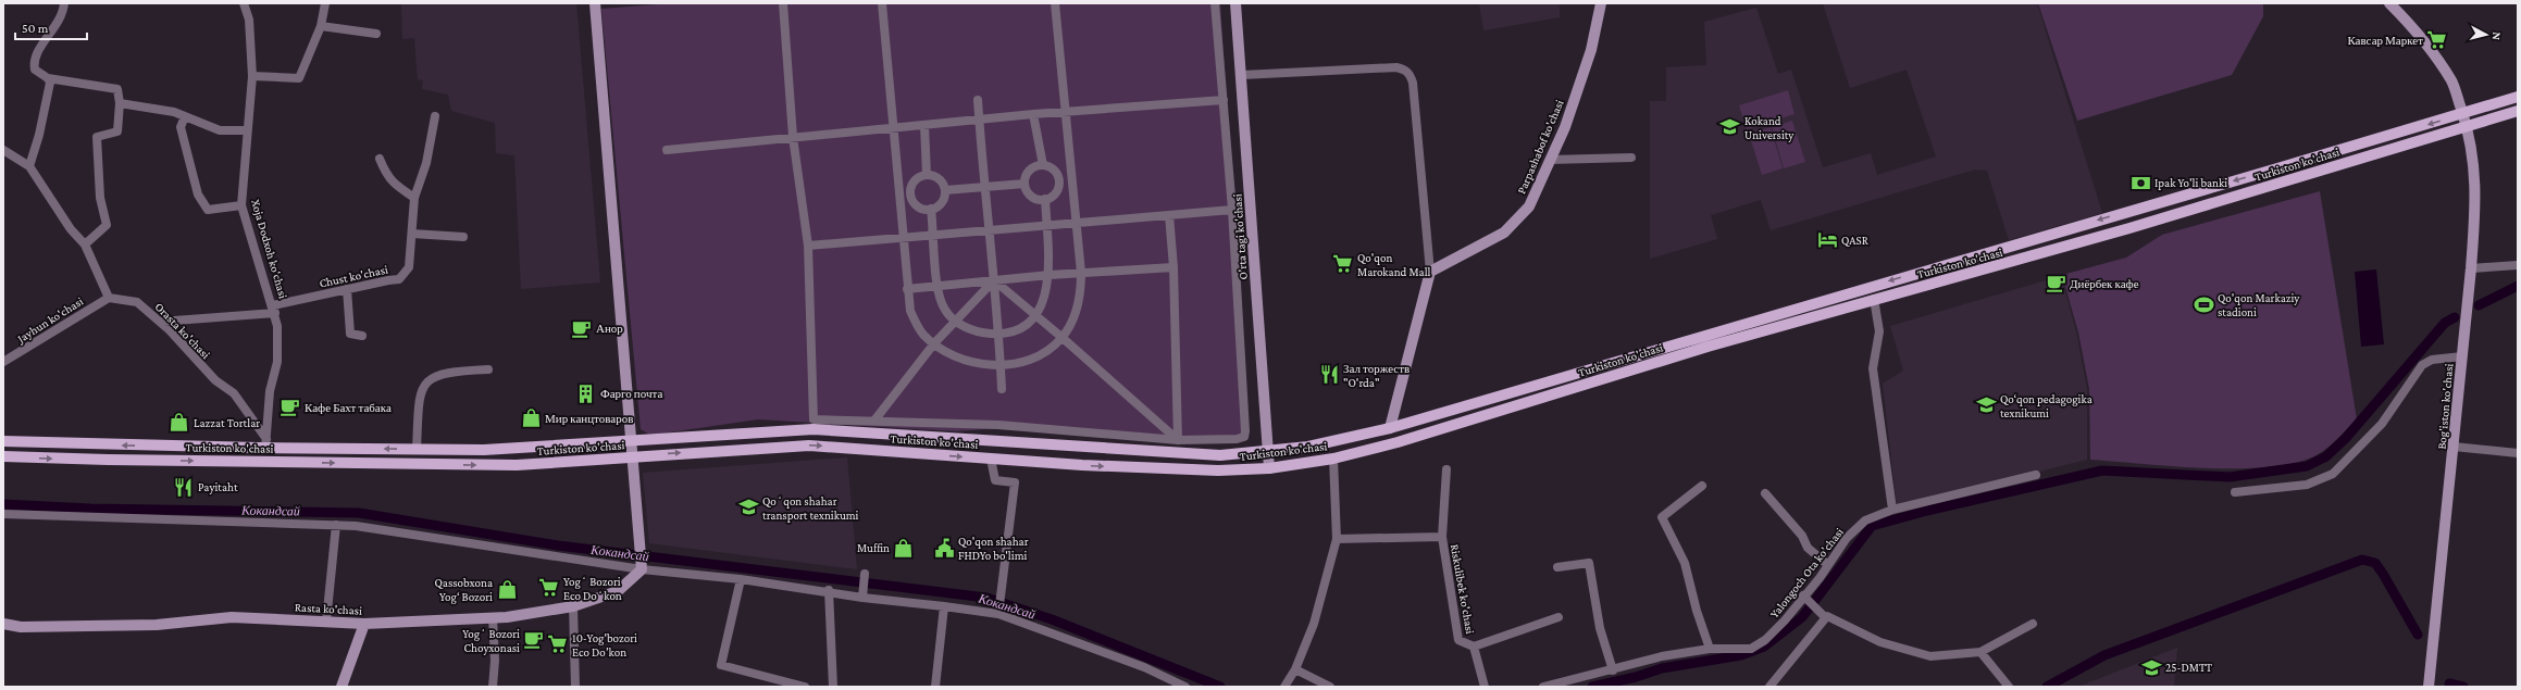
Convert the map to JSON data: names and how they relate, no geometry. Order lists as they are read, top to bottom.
{
  "streets": {
    "main road": [
      "Parpashabof ko'chasi",
      "Turkiston ko'chasi",
      "O'rta tagi ko'chasi",
      "Bog'iston ko'chasi",
      "Rasta ko'chasi"
    ],
    "street": [
      "Xoja Dodxoh ko'chasi",
      "Chust ko'chasi",
      "Jayhun ko'chasi",
      "Orasta ko'chasi",
      "Yalongoch Ota ko'chasi",
      "Riskulibek ko'chasi"
    ]
  },
  "crossings": [
    ["Turkiston ko'chasi", "O'rta tagi ko'chasi"],
    ["Turkiston ko'chasi", "Xoja Dodxoh ko'chasi"],
    ["Turkiston ko'chasi", "Orasta ko'chasi"],
    ["Turkiston ko'chasi", "Bog'iston ko'chasi"],
    ["Xoja Dodxoh ko'chasi", "Chust ko'chasi"],
    ["Xoja Dodxoh ko'chasi", "Orasta ko'chasi"],
    ["Chust ko'chasi", "Orasta ko'chasi"],
    ["Jayhun ko'chasi", "Orasta ko'chasi"]
  ],
  "water": ["Кокандсай"],
  "places": {
    "supermarket": [
      "Кавсар Маркет",
      "Qo'qon Marokand Mall",
      "Yogʻ Bozori Eco Doʻkon",
      "10-Yog'bozori Eco Do’kon"
    ],
    "school or university": [
      "Kokand University",
      "Qo‘qon pedagogika texnikumi",
      "Qoʻqon shahar transport texnikumi",
      "25-DMTT"
    ],
    "bank": ["Ipak Yo'li banki"],
    "hotel": ["QASR"],
    "cafe": [
      "Диёрбек кафе",
      "Анор",
      "Кафе Бахт табака",
      "Yogʻ Bozori Choyxonasi"
    ],
    "sports": ["Qo'qon Markaziy stadioni"],
    "restaurant": ["Зал торжеств \"O'rda\"", "Payitaht"],
    "building": ["Фарго почта"],
    "shop": [
      "Мир канцтоваров",
      "Lazzat Tortlar",
      "Muffin",
      "Qassobxona Yog‘ Bozori"
    ],
    "public building": ["Qo'qon shahar FHDYo bo'limi"]
  },
  "scale_bar": "50 m",
  "north": "right"
}
